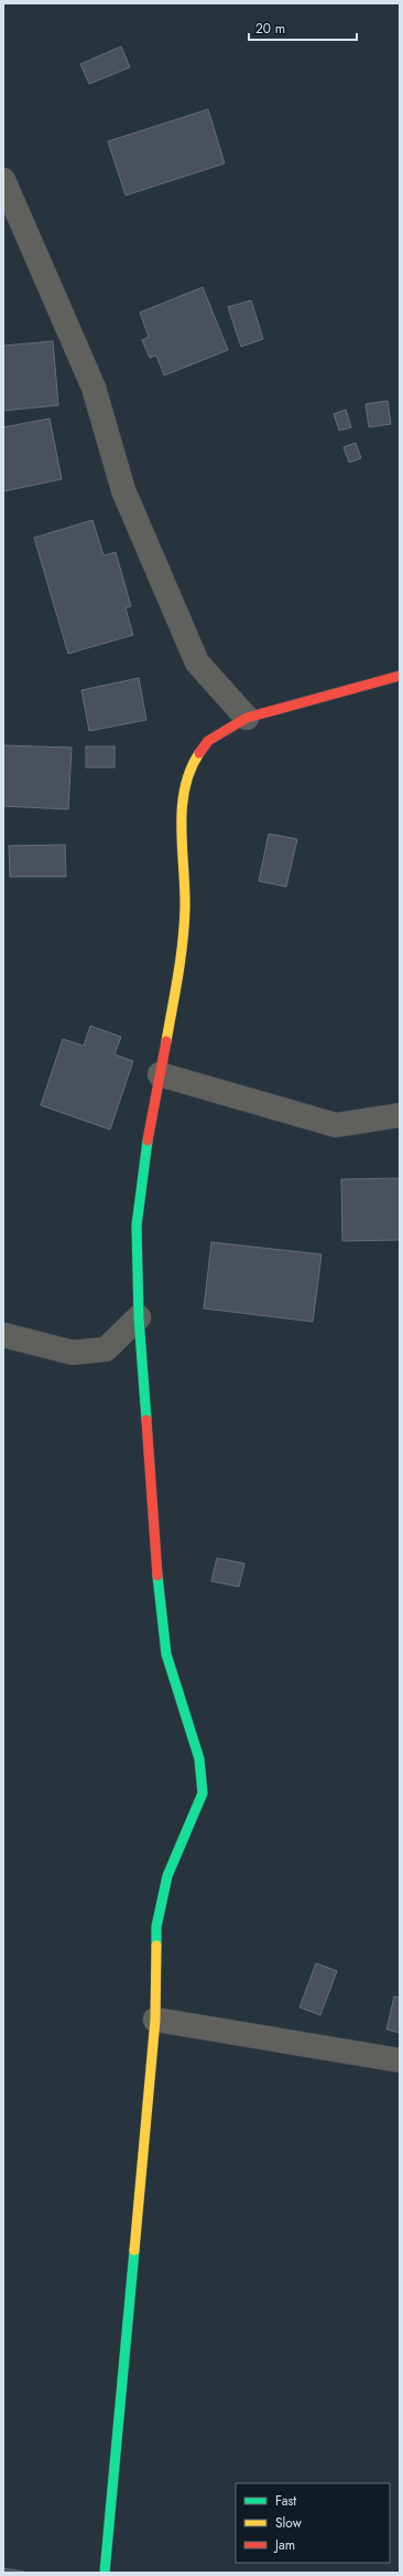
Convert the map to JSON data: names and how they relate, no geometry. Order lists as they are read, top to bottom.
{
  "legend": ["Fast", "Slow", "Jam"],
  "scale_bar": "20 m"
}
